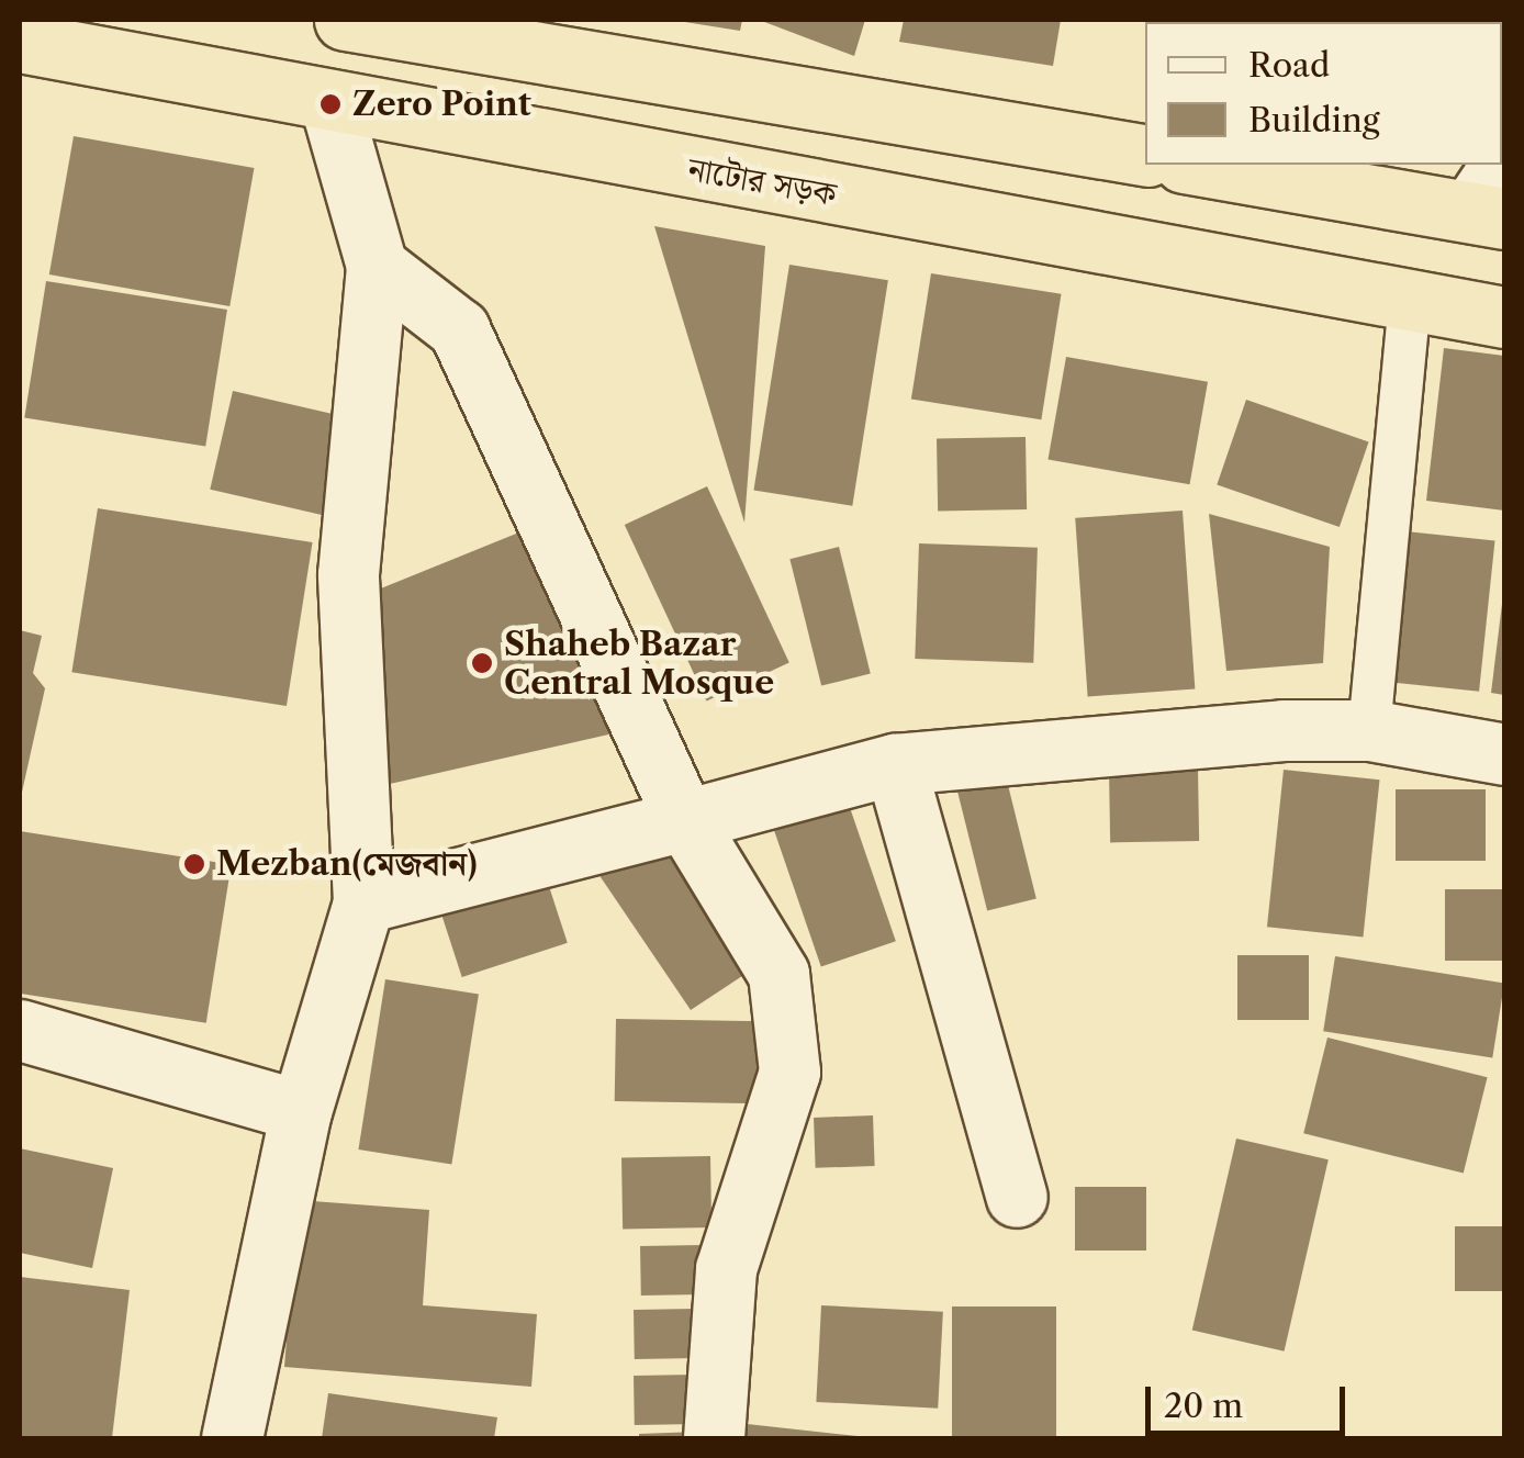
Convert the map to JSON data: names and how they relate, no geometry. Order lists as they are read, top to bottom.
{
  "streets": {
    "highway": ["নাটোর সড়ক"]
  },
  "places": ["Zero Point", "Shaheb Bazar Central Mosque", "Mezban(মেজবান)"],
  "legend": ["Road", "Building"],
  "scale_bar": "20 m"
}
